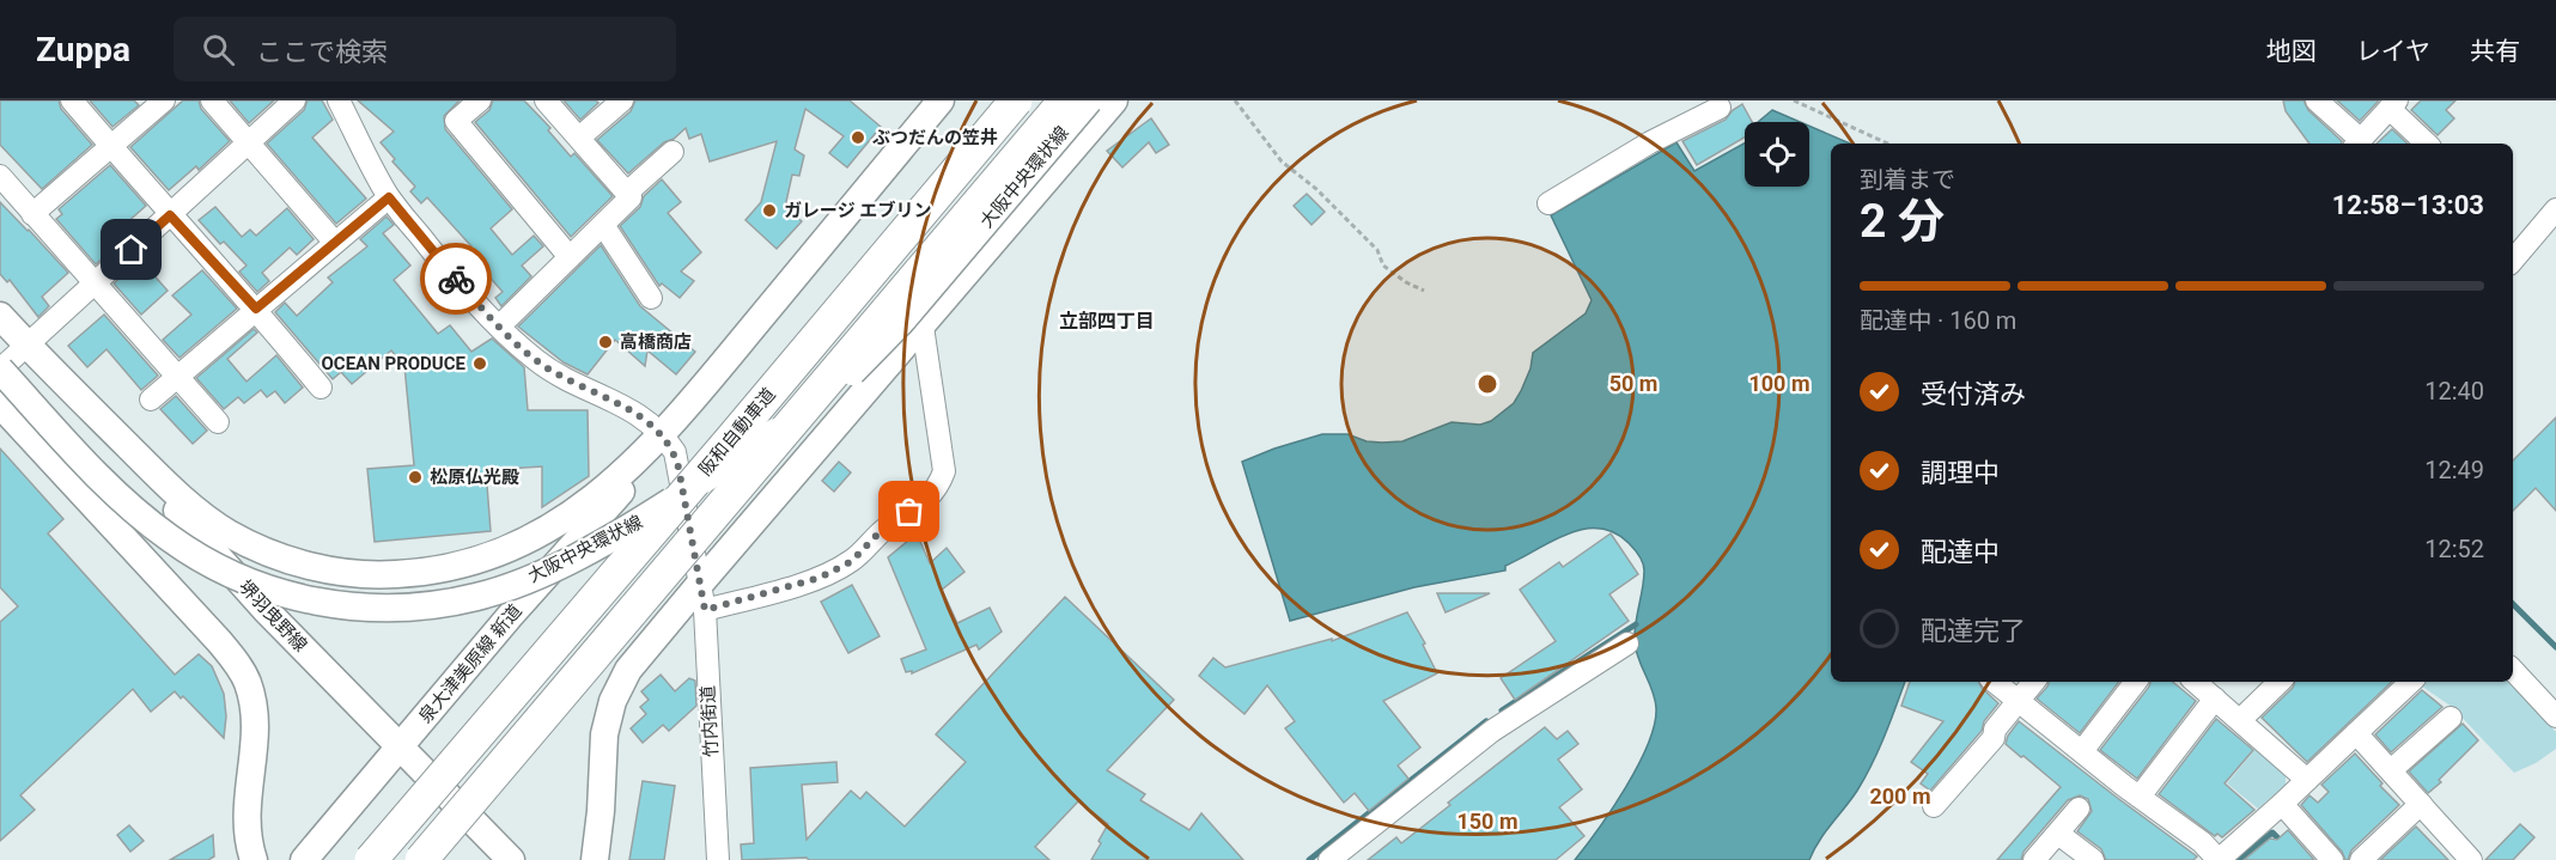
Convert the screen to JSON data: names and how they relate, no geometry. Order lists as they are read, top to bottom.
{
  "streets": {
    "highway": ["阪和自動車道"],
    "main road": ["大阪中央環状線", "堺羽曳野線", "泉大津美原線 新道"],
    "street": ["竹内街道"]
  },
  "crossings": [
    ["大阪中央環状線", "堺羽曳野線"],
    ["大阪中央環状線", "泉大津美原線 新道"],
    ["大阪中央環状線", "竹内街道"],
    ["堺羽曳野線", "泉大津美原線 新道"],
    ["泉大津美原線 新道", "竹内街道"]
  ],
  "districts": ["立部四丁目"],
  "places": [
    "ぶつだんの笠井",
    "ガレージ エブリン",
    "高橋商店",
    "OCEAN PRODUCE",
    "松原仏光殿"
  ],
  "page": {
    "header": "Zuppa",
    "search": "ここで検索",
    "nav": ["地図", "レイヤ", "共有"],
    "heading": ["2 分", "到着まで", "12:58–13:03"],
    "bar": "配達中 · 160 m",
    "list": [
      ["受付済み", "12:40"],
      ["調理中", "12:49"],
      ["配達中", "12:52"],
      "配達完了"
    ]
  },
  "rings": [
    "50 m",
    "100 m",
    "200 m",
    "150 m"
  ]
}
